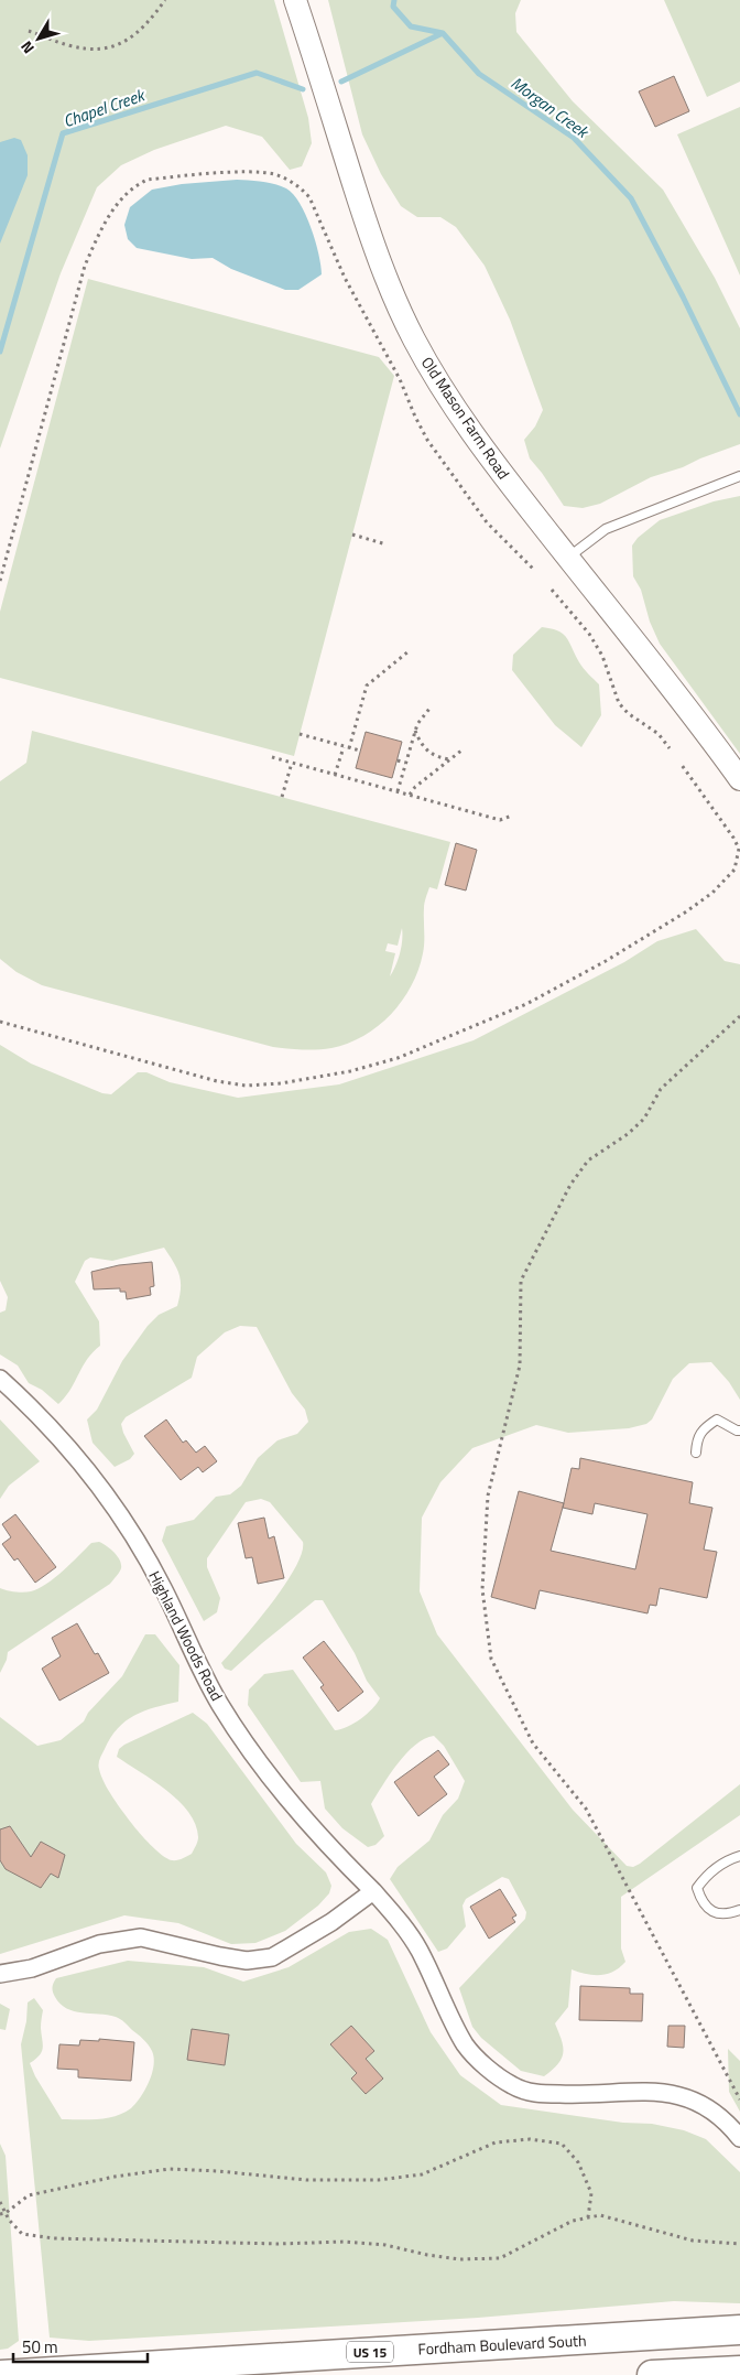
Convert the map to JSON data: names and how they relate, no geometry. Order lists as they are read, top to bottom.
{
  "streets": {
    "highway": ["Fordham Boulevard South", "US 15"],
    "street": ["Old Mason Farm Road", "Highland Woods Road"]
  },
  "water": ["Morgan Creek", "Chapel Creek"],
  "scale_bar": "50 m",
  "north": "bottom left"
}
